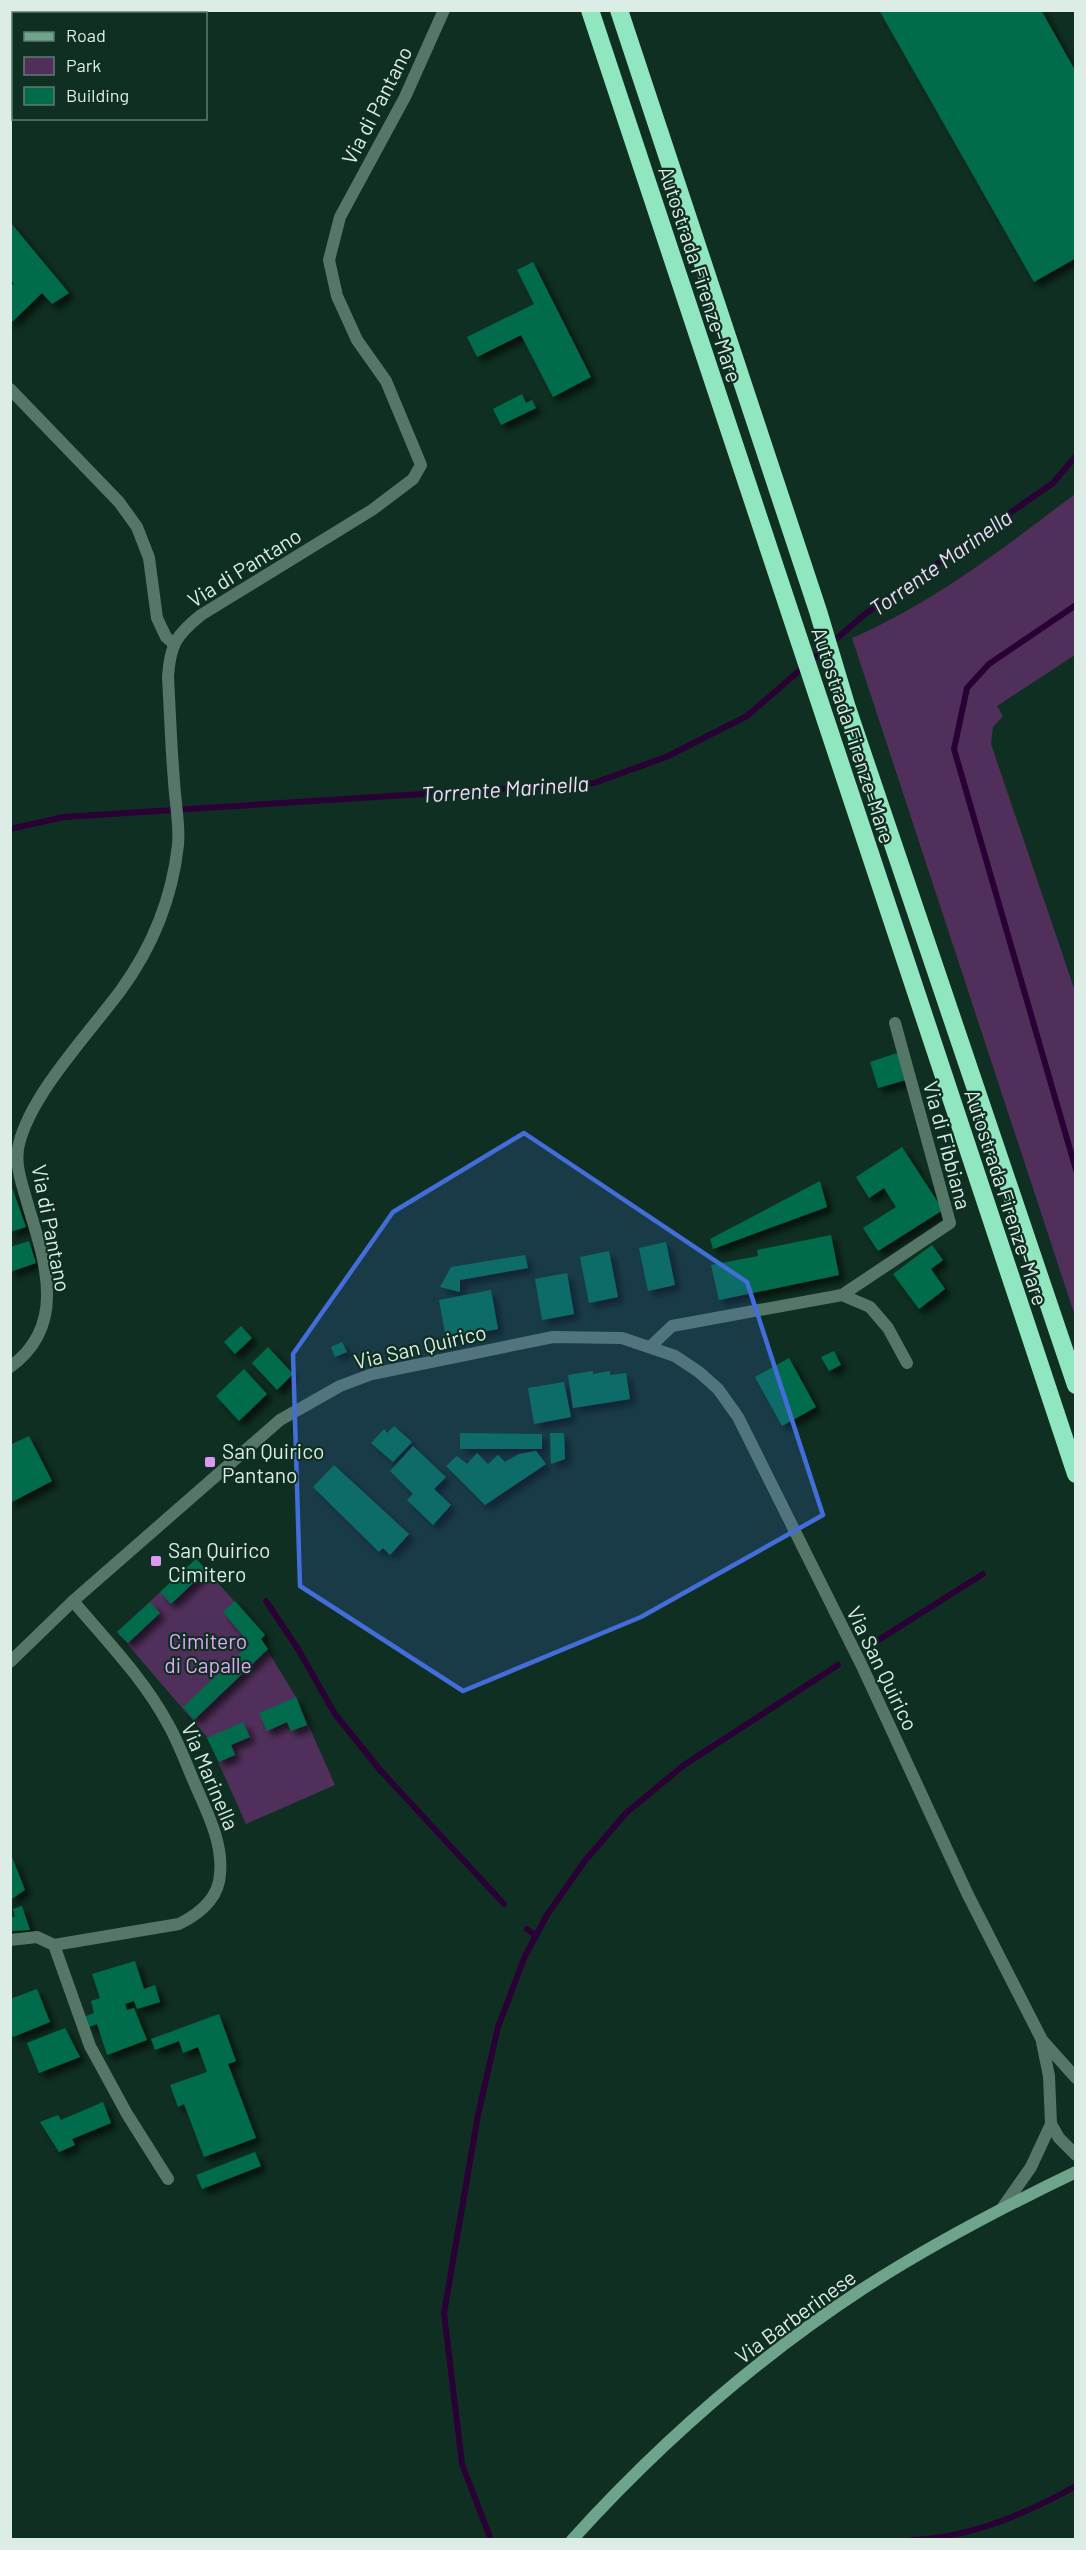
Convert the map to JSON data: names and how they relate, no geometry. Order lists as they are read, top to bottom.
{
  "streets": {
    "highway": ["Autostrada Firenze-Mare"],
    "main road": ["Via Barberinese"],
    "street": [
      "Via di Pantano",
      "Via di Fibbiana",
      "Via San Quirico",
      "Via Marinella"
    ]
  },
  "crossings": [
    ["Via San Quirico", "Via Marinella"],
    ["Via San Quirico", "Via Barberinese"]
  ],
  "water": ["Torrente Marinella"],
  "parks": ["Cimitero di Capalle"],
  "places": {
    "transit": ["San Quirico Pantano", "San Quirico Cimitero"]
  },
  "legend": ["Road", "Park", "Building"]
}
